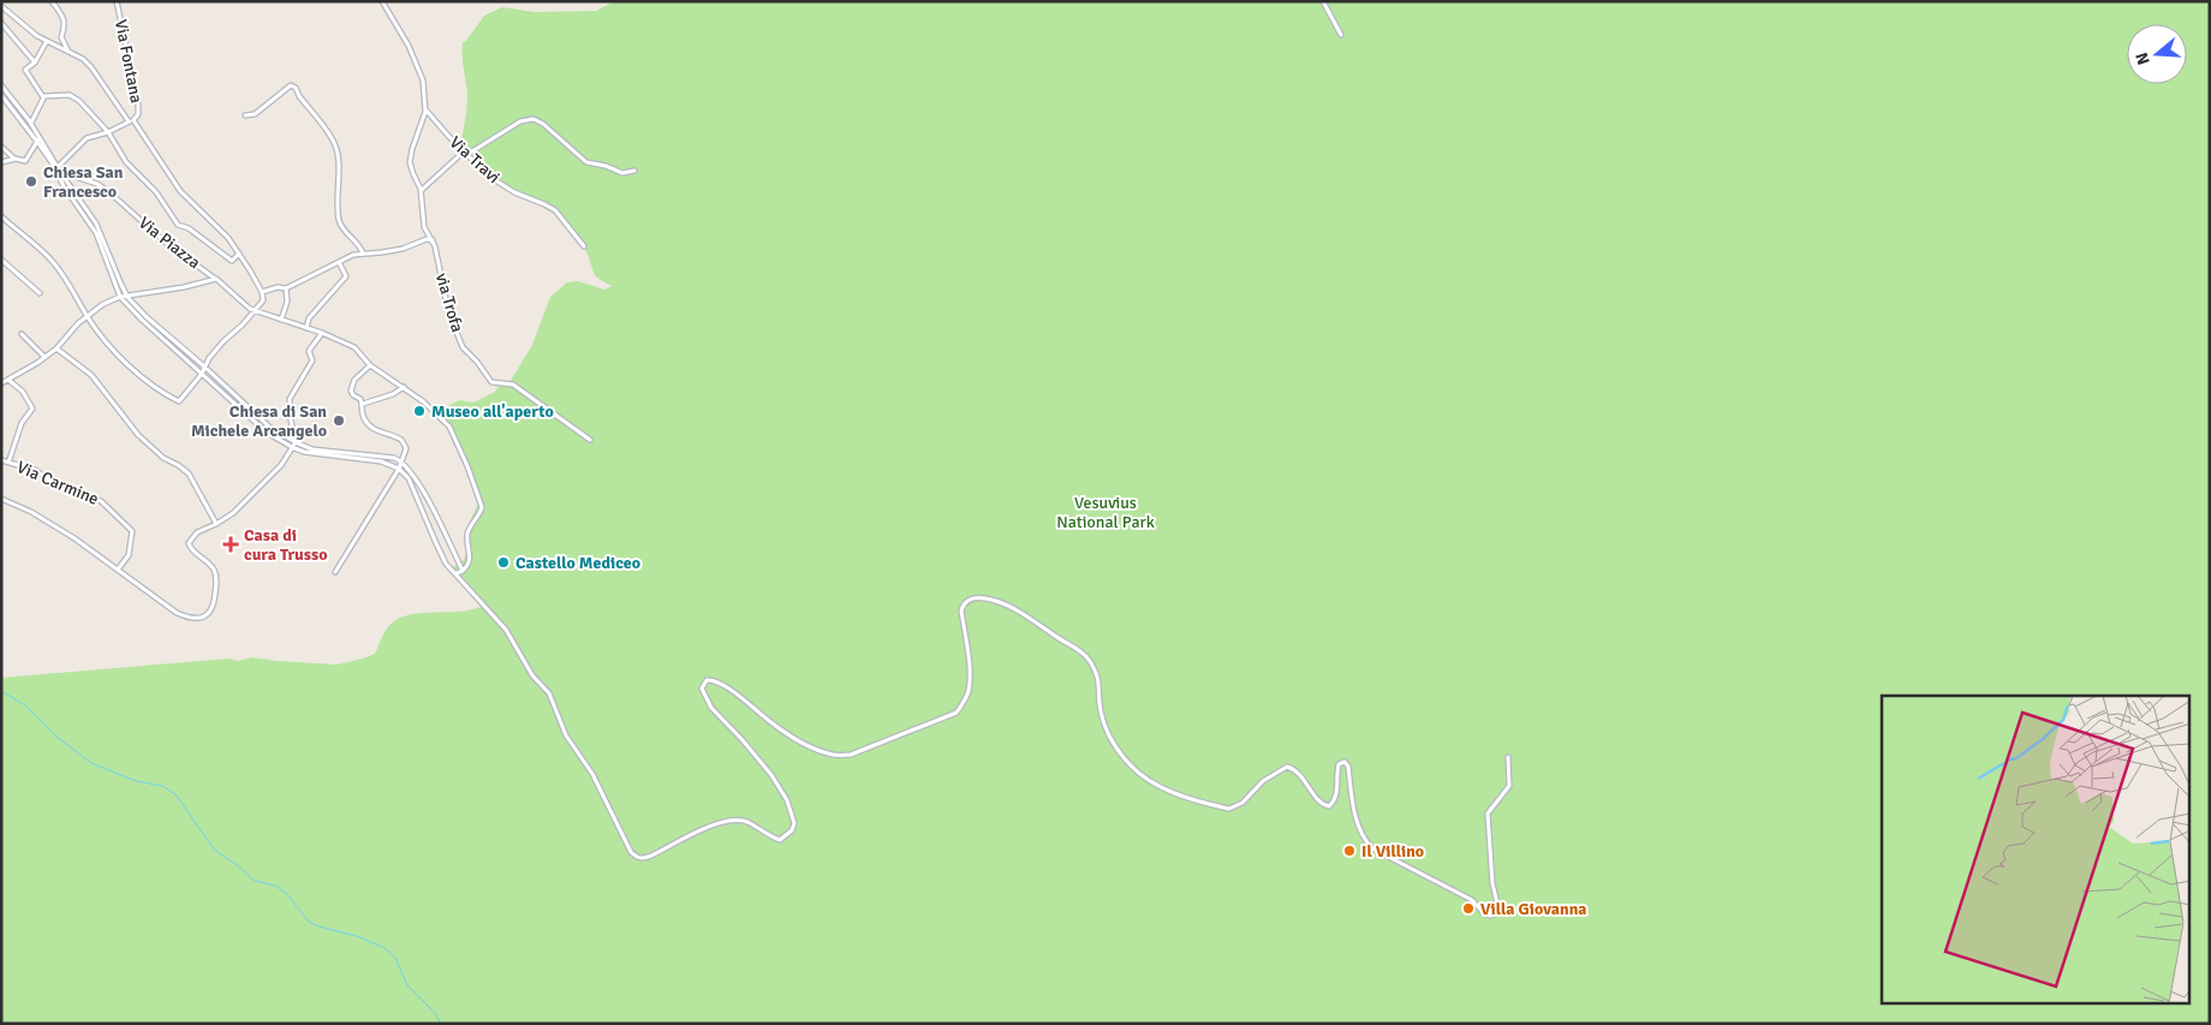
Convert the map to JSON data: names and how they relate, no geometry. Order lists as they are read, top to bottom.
{
  "streets": {
    "street": [
      "Via Fontana",
      "Via Travi",
      "Via Piazza",
      "via Trofa",
      "Via Carmine"
    ]
  },
  "crossings": [
    ["Via Travi", "via Trofa"]
  ],
  "parks": ["Vesuvius National Park"],
  "places": {
    "other": [
      "Chiesa San Francesco",
      "Museo all'aperto",
      "Chiesa di San Michele Arcangelo",
      "Castello Mediceo",
      "Il Villino",
      "Villa Giovanna"
    ],
    "health": ["Casa di cura Trusso"]
  },
  "north": "left"
}
